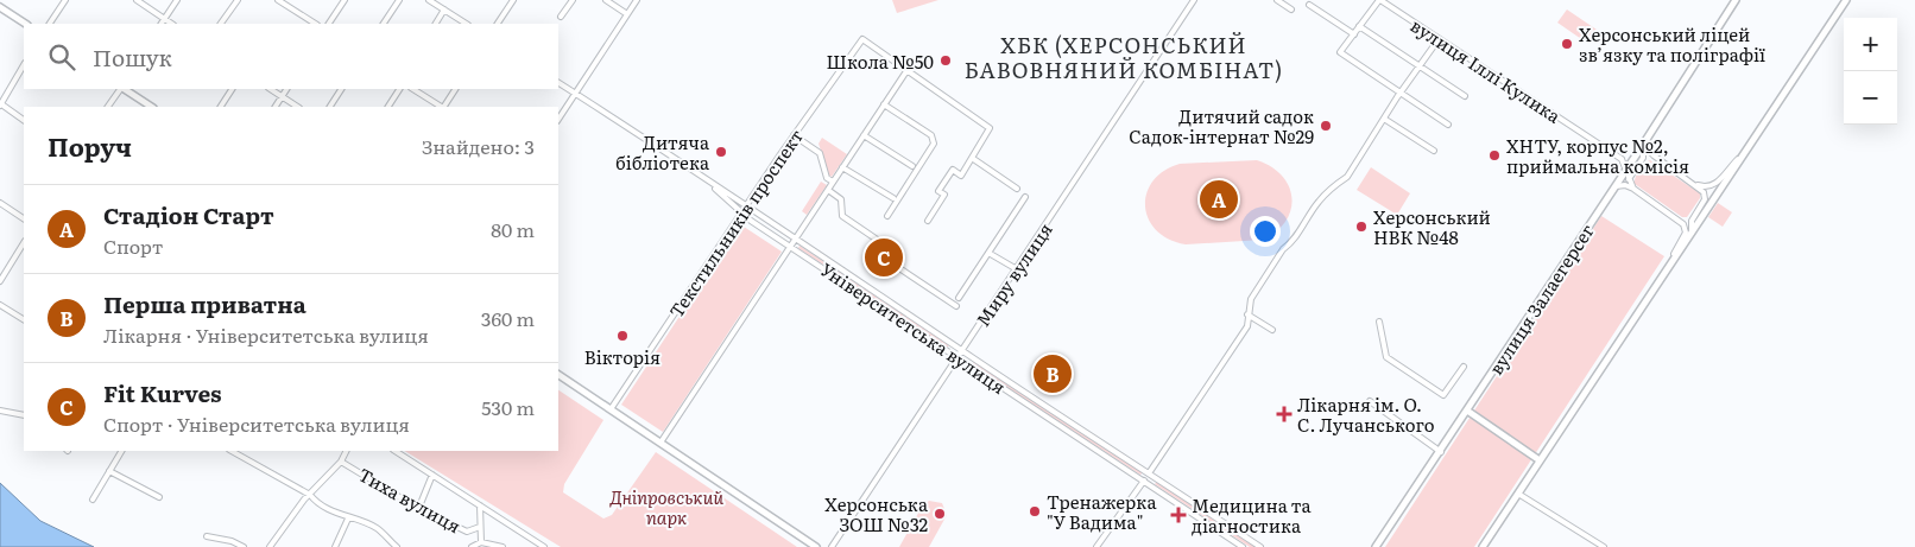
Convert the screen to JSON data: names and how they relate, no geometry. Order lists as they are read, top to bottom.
{
  "streets": {
    "main road": ["вулиця Залаегерсег"],
    "street": [
      "вулиця Іллі Кулика",
      "Текстильників проспект",
      "Миру вулиця",
      "Університетська вулиця",
      "Тиха вулиця"
    ]
  },
  "crossings": [
    ["Текстильників проспект", "Університетська вулиця"],
    ["Миру вулиця", "Університетська вулиця"]
  ],
  "districts": ["ХБК (ХЕРСОНСЬКИЙ БАВОВНЯНИЙ КОМБІНАТ)"],
  "parks": ["Дніпровський парк"],
  "places": {
    "other": [
      "Херсонський ліцей зв’язку та поліграфії",
      "Школа №50",
      "Дитячий садок Садок-інтернат №29",
      "Дитяча бібліотека",
      "ХНТУ, корпус №2, приймальна комісія",
      "Херсонський НВК №48",
      "Вікторія",
      "Тренажерка \"У Вадима\"",
      "Херсонська ЗОШ №32"
    ],
    "health": ["Лікарня ім. О. С. Лучанського", "Медицина та діагностика"]
  },
  "page": {
    "map_buttons": ["+", "−"],
    "search": "Пошук",
    "heading": ["Поруч", "Знайдено: 3"],
    "pins": ["A", "C", "B"],
    "list": [
      {
        "mark": "A",
        "name": "Стадіон Старт",
        "note": "Спорт",
        "value": "80 m"
      },
      {
        "mark": "B",
        "name": "Перша приватна",
        "note": "Лікарня · Університетська вулиця",
        "value": "360 m"
      },
      {
        "mark": "C",
        "name": "Fit Kurves",
        "note": "Спорт · Університетська вулиця",
        "value": "530 m"
      }
    ]
  }
}
